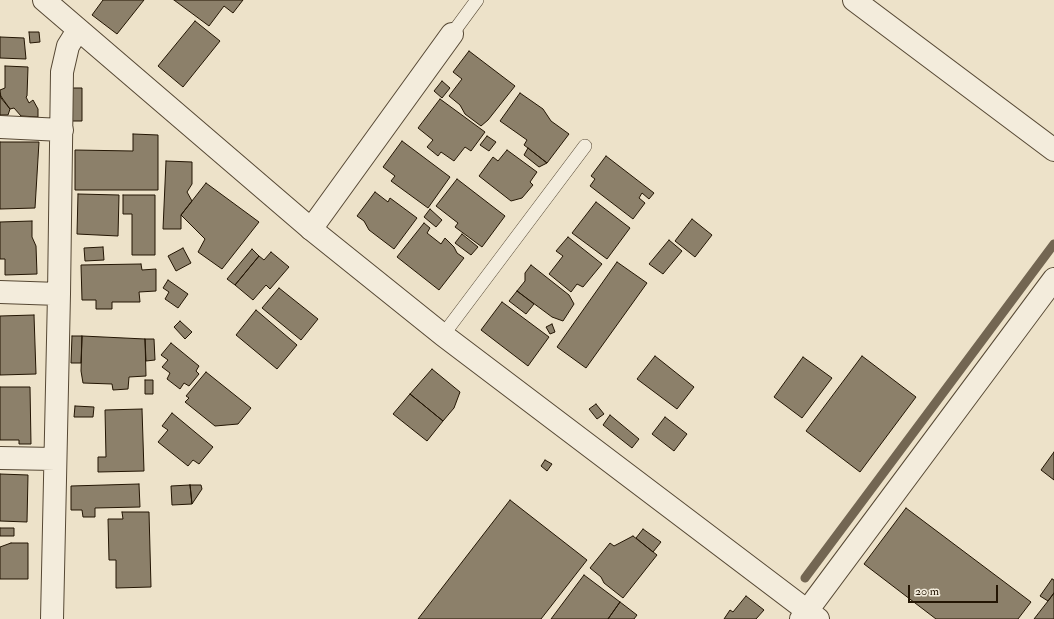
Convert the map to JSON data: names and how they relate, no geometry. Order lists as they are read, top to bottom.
{
  "scale_bar": "20 m"
}
